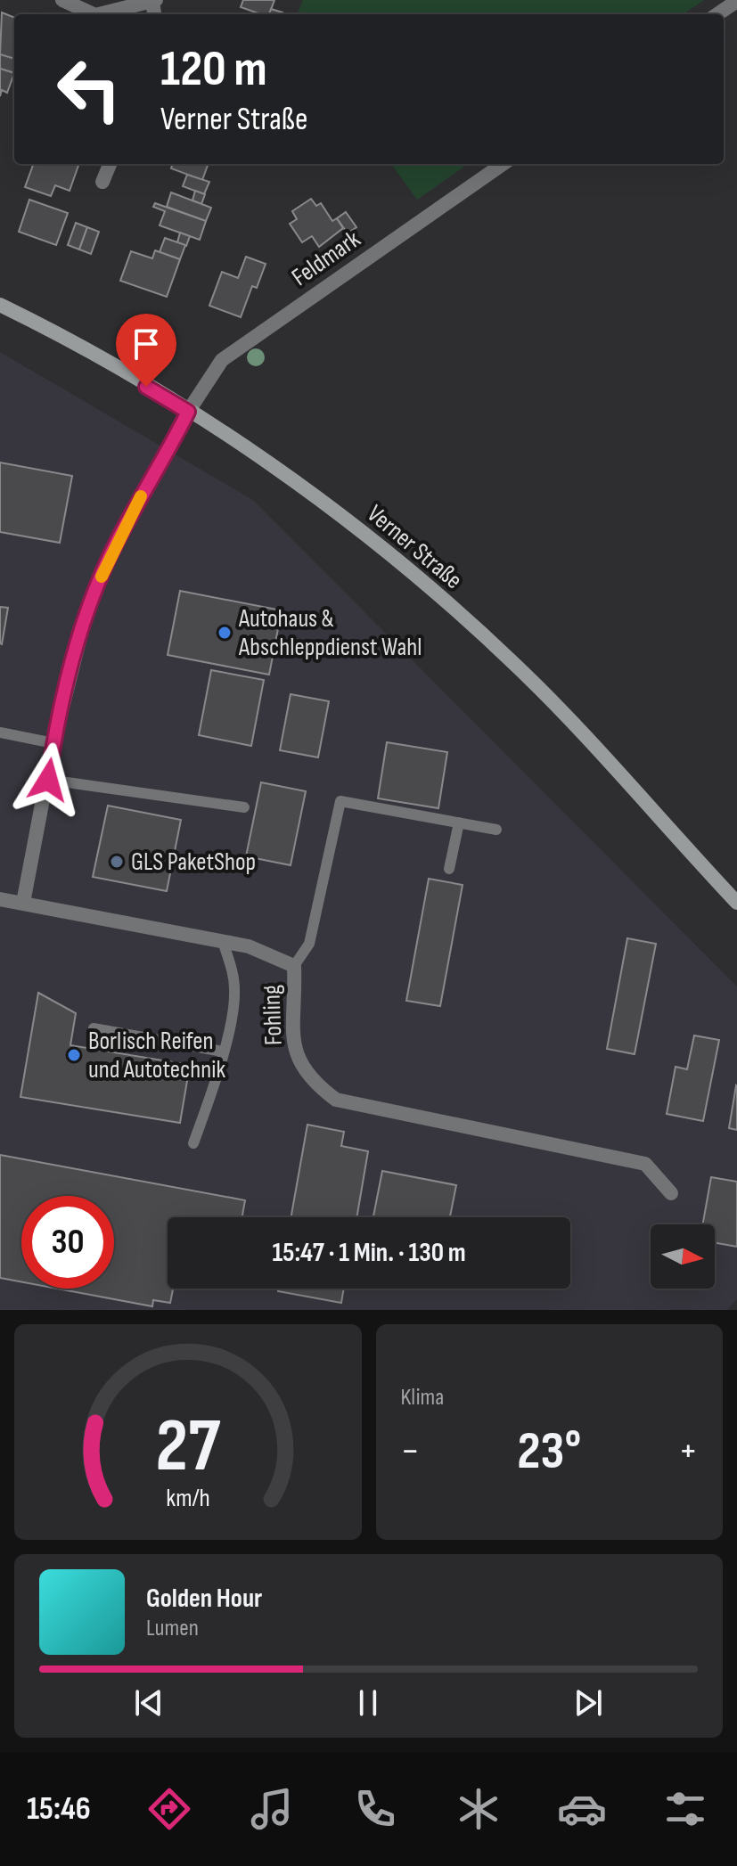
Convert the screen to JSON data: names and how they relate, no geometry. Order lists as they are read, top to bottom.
{
  "streets": {
    "main road": ["Verner Straße"],
    "street": ["Feldmark", "Fohling"]
  },
  "crossings": [
    ["Feldmark", "Verner Straße"]
  ],
  "places": ["Autohaus & Abschleppdienst Wahl", "GLS PaketShop", "Borlisch Reifen und Autotechnik"],
  "north": "right",
  "page": {
    "turn": ["120 m", "Verner Straße"],
    "limit": "30",
    "trip": "15:47 · 1 Min. · 130 m",
    "tile": "Klima",
    "heat": ["−", "23°", "+"],
    "song": ["Golden Hour", "Lumen"],
    "tabs": "15:46",
    "gauge": ["27", "km/h"]
  }
}
